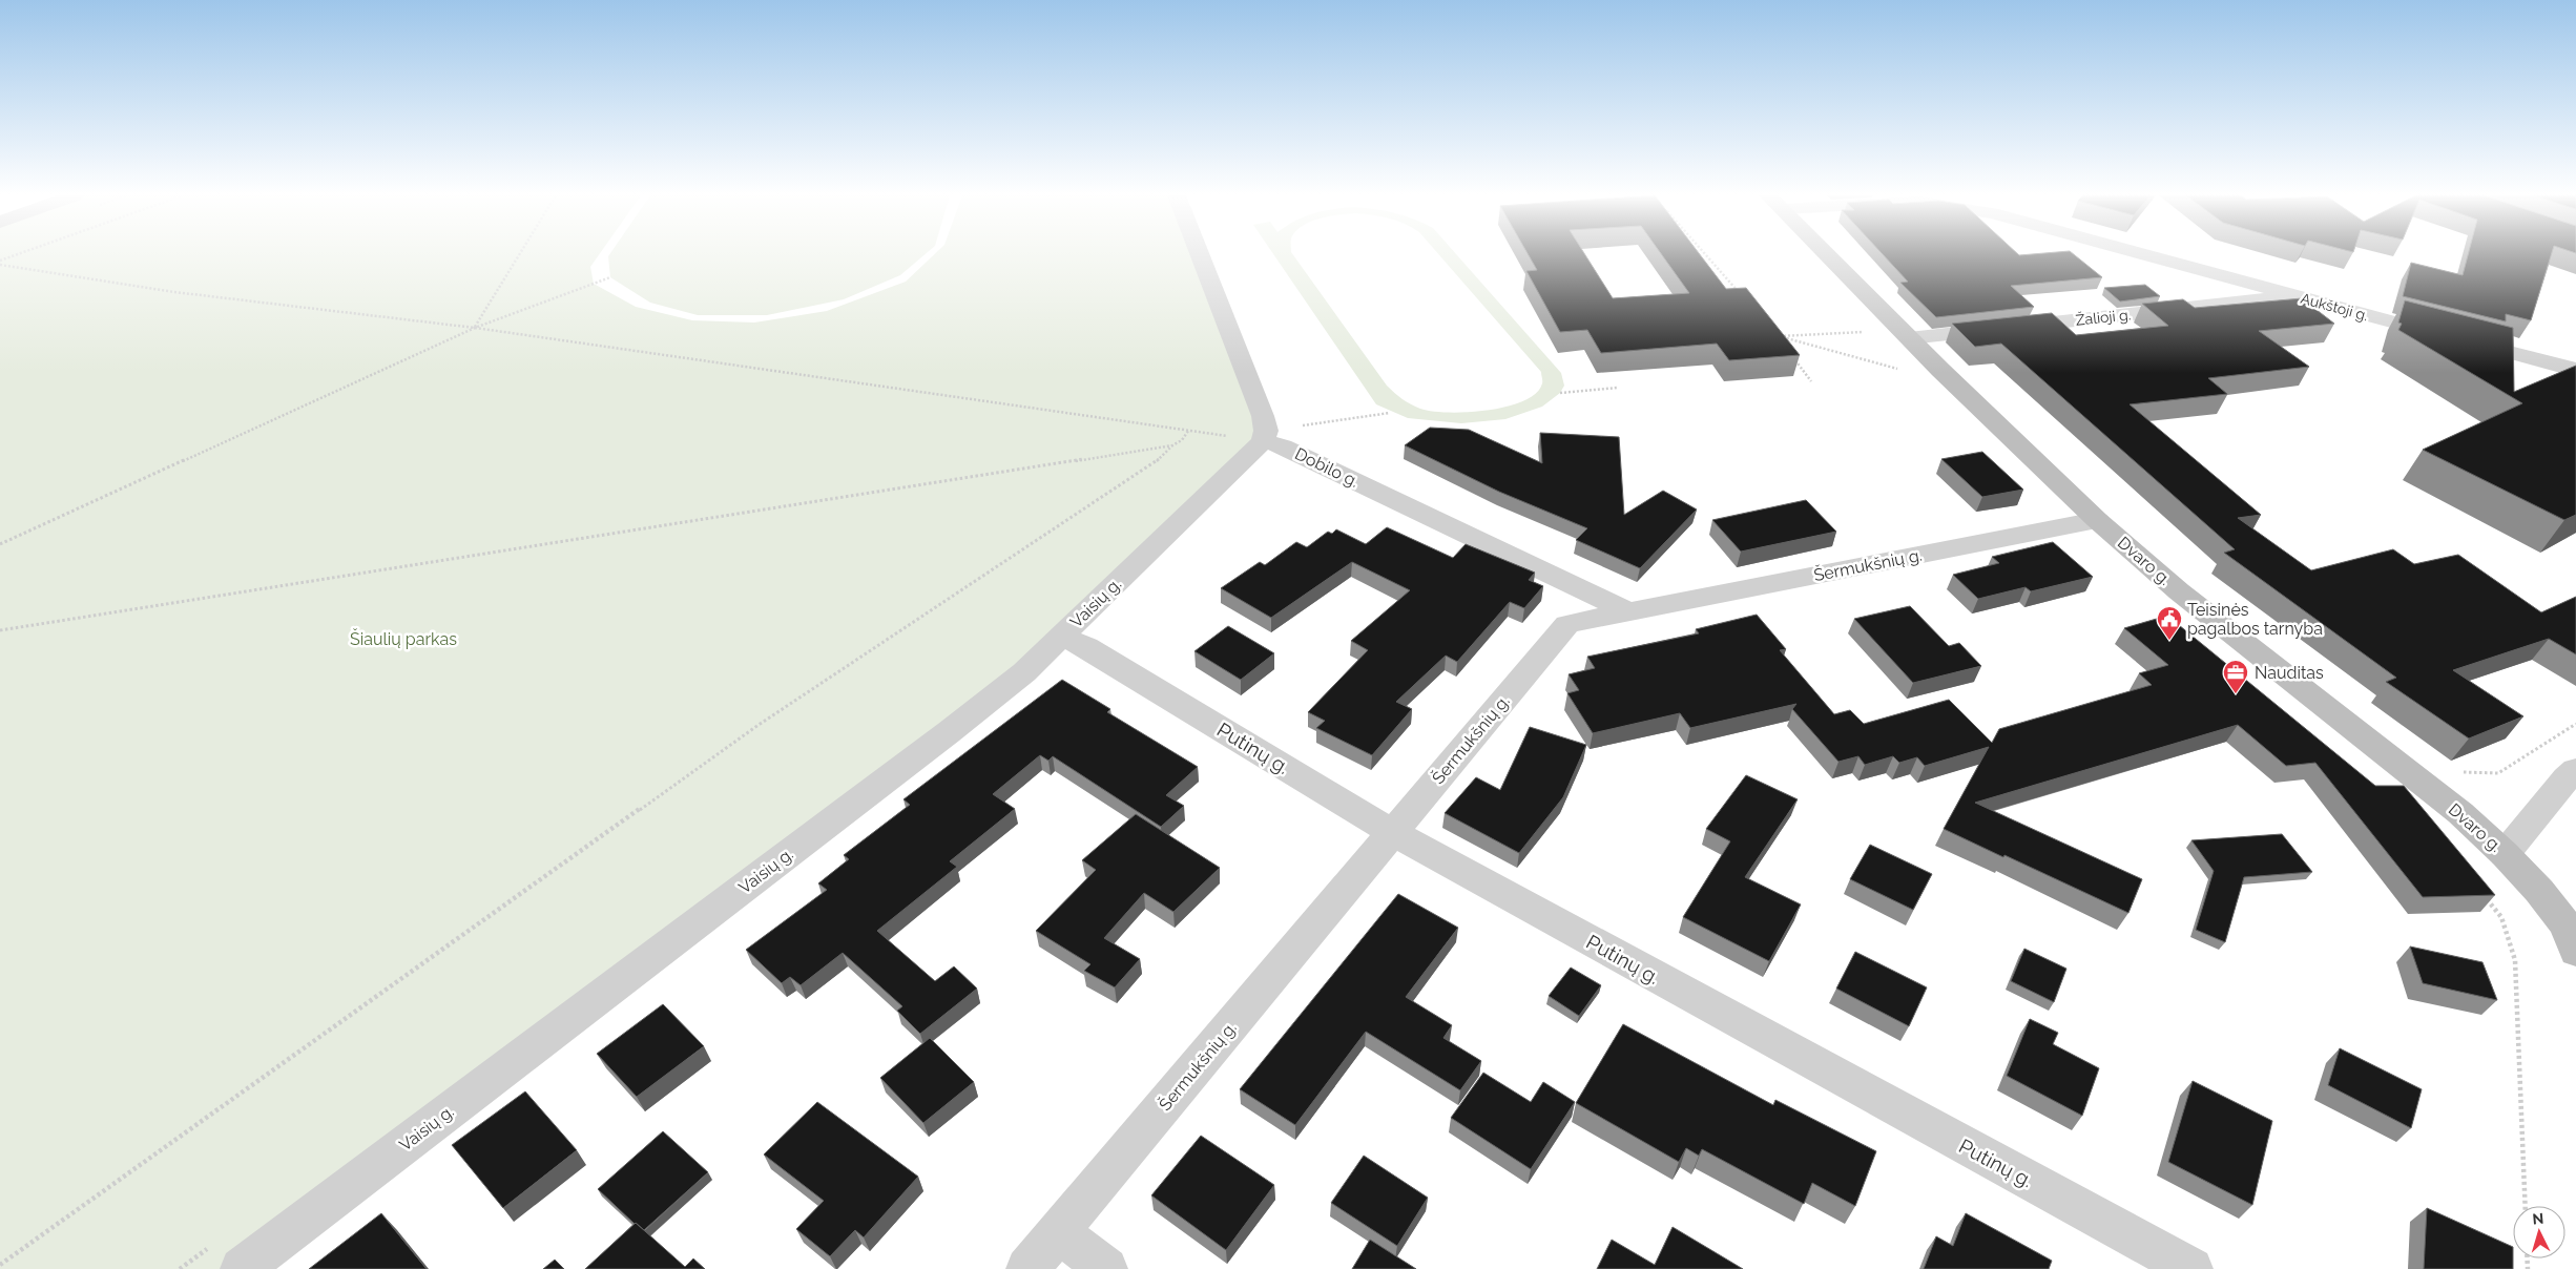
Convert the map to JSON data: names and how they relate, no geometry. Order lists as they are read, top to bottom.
{
  "streets": {
    "main road": ["Dvaro g."],
    "street": [
      "Aukštoji g.",
      "Žalioji g.",
      "Dobilo g.",
      "Šermukšnių g.",
      "Vaisių g.",
      "Putinų g."
    ]
  },
  "crossings": [
    ["Aukštoji g.", "Žalioji g."],
    ["Žalioji g.", "Dvaro g."],
    ["Dobilo g.", "Šermukšnių g."],
    ["Dobilo g.", "Vaisių g."],
    ["Dvaro g.", "Šermukšnių g."],
    ["Šermukšnių g.", "Putinų g."],
    ["Vaisių g.", "Putinų g."]
  ],
  "parks": ["Šiaulių parkas"],
  "places": {
    "public building": ["Teisinės pagalbos tarnyba"],
    "office": ["Nauditas"]
  },
  "north": "top"
}
